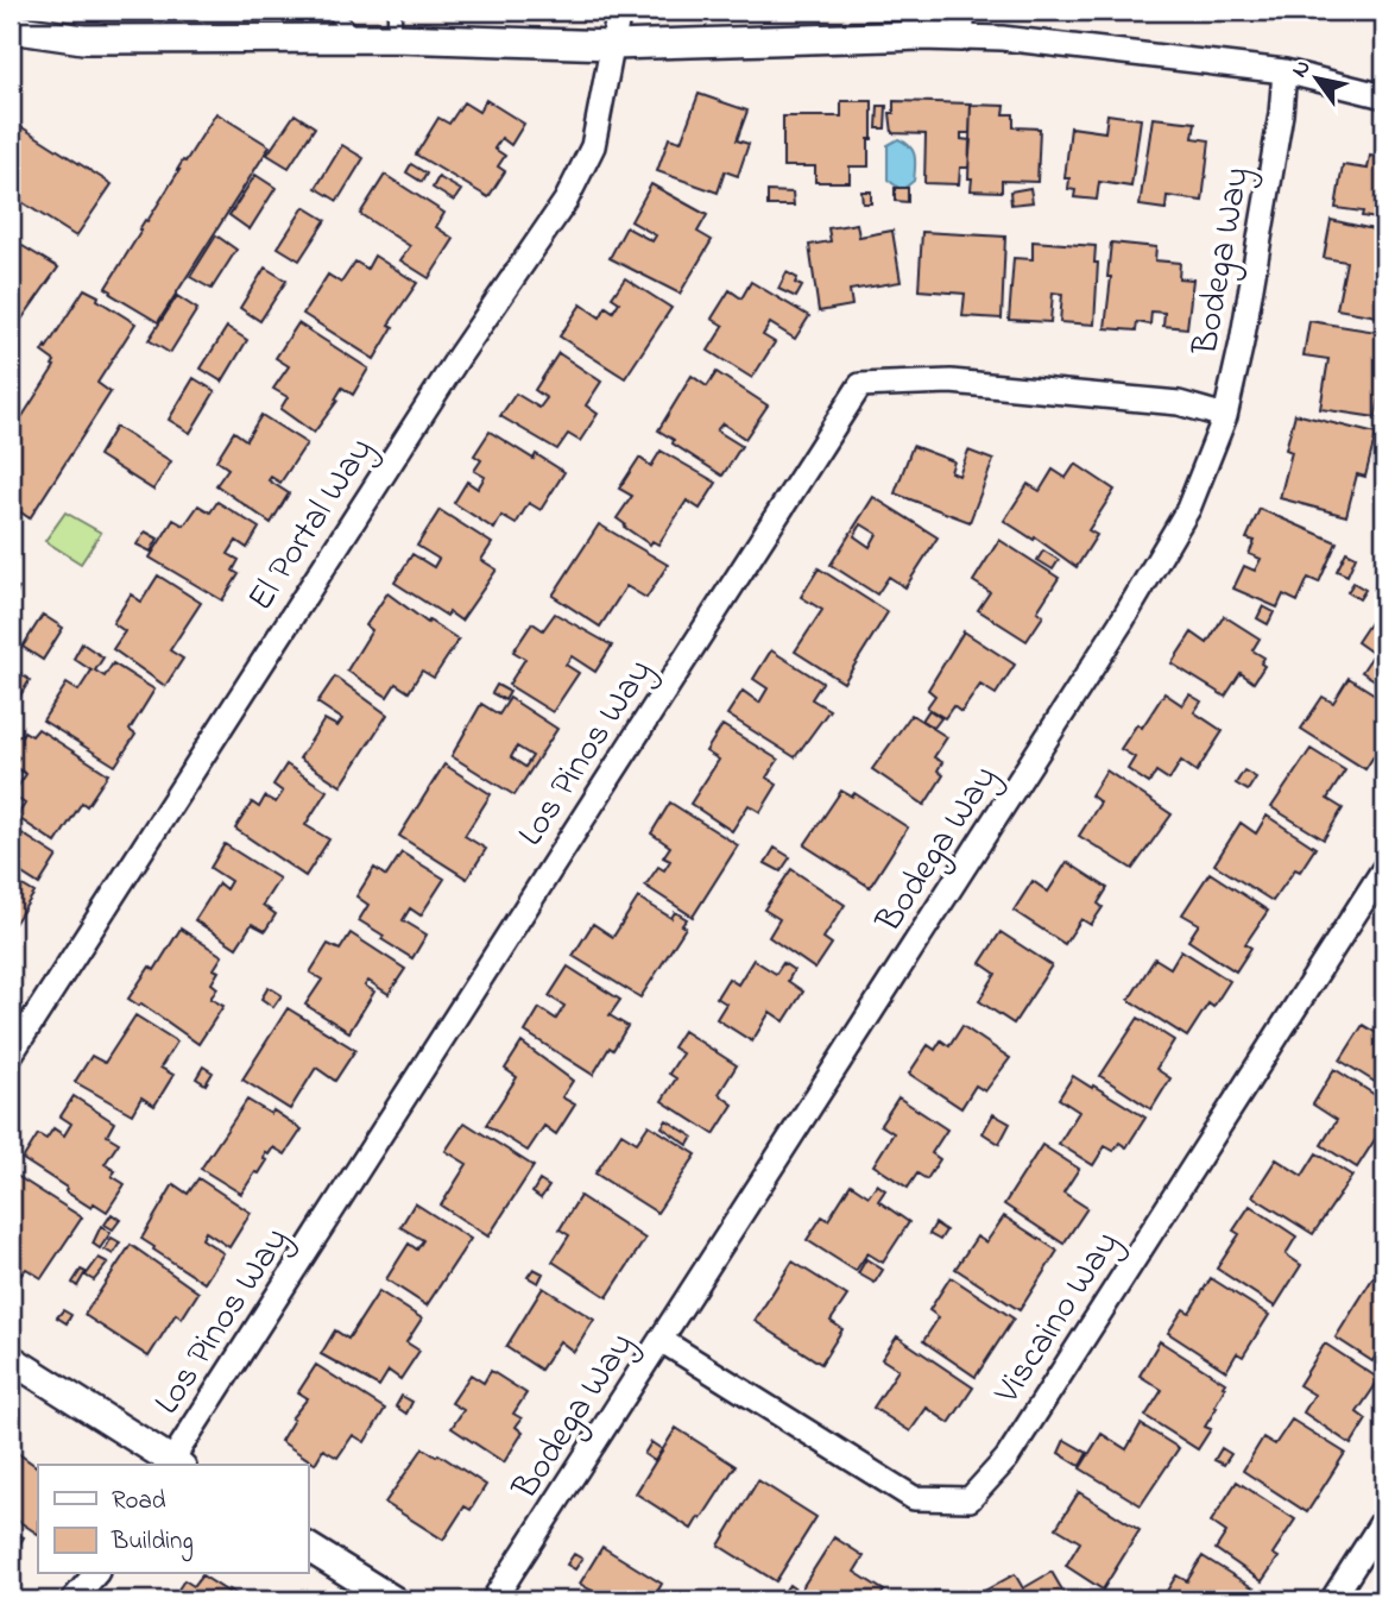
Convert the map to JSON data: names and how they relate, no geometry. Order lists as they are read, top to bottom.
{
  "streets": {
    "street": [
      "Bodega Way",
      "El Portal Way",
      "Los Pinos Way",
      "Viscaino Way"
    ]
  },
  "crossings": [
    ["Bodega Way", "Los Pinos Way"],
    ["Bodega Way", "Viscaino Way"]
  ],
  "legend": ["Road", "Building"],
  "north": "top left"
}
